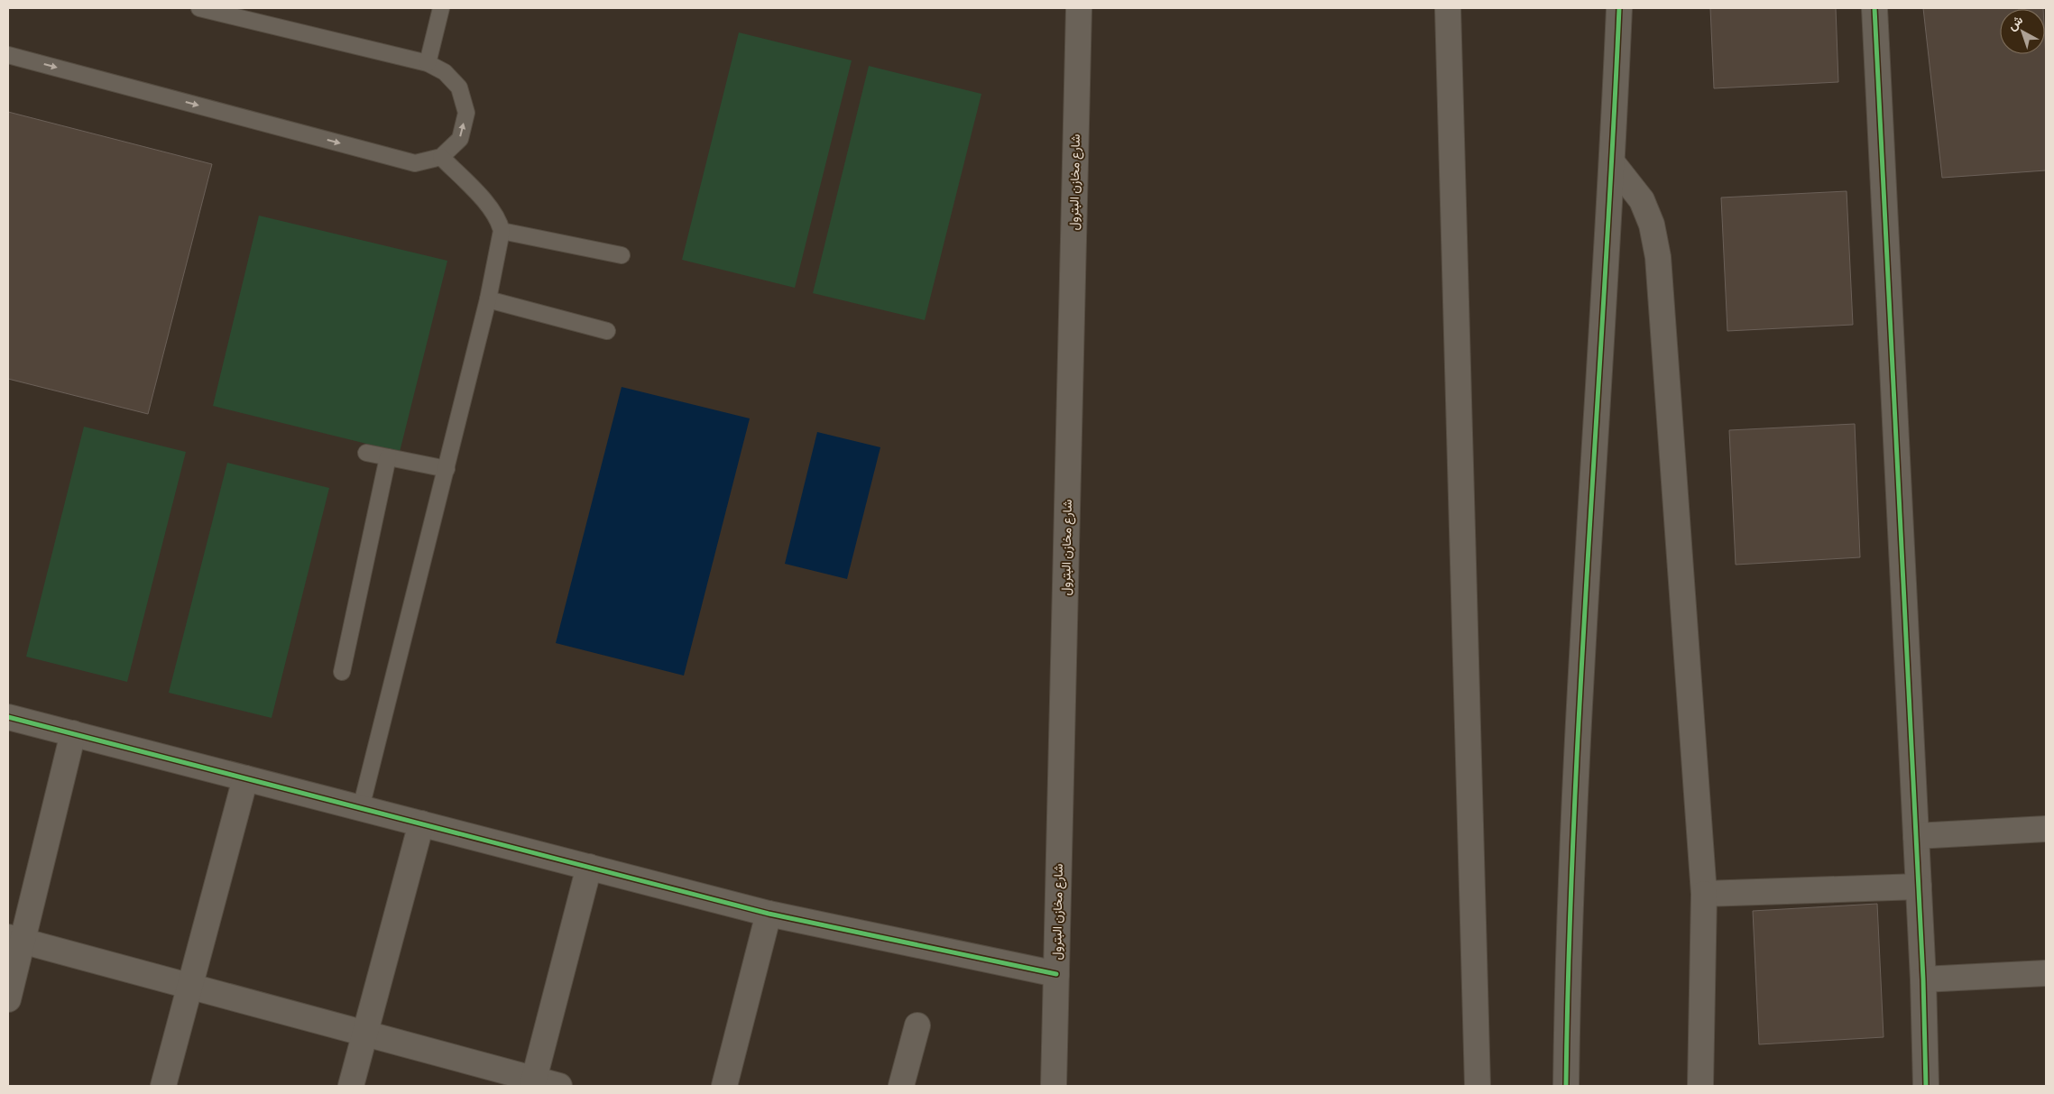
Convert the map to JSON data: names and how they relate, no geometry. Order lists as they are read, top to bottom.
{
  "streets": {
    "street": ["شارع مخازن البترول"]
  },
  "north": "top left"
}
